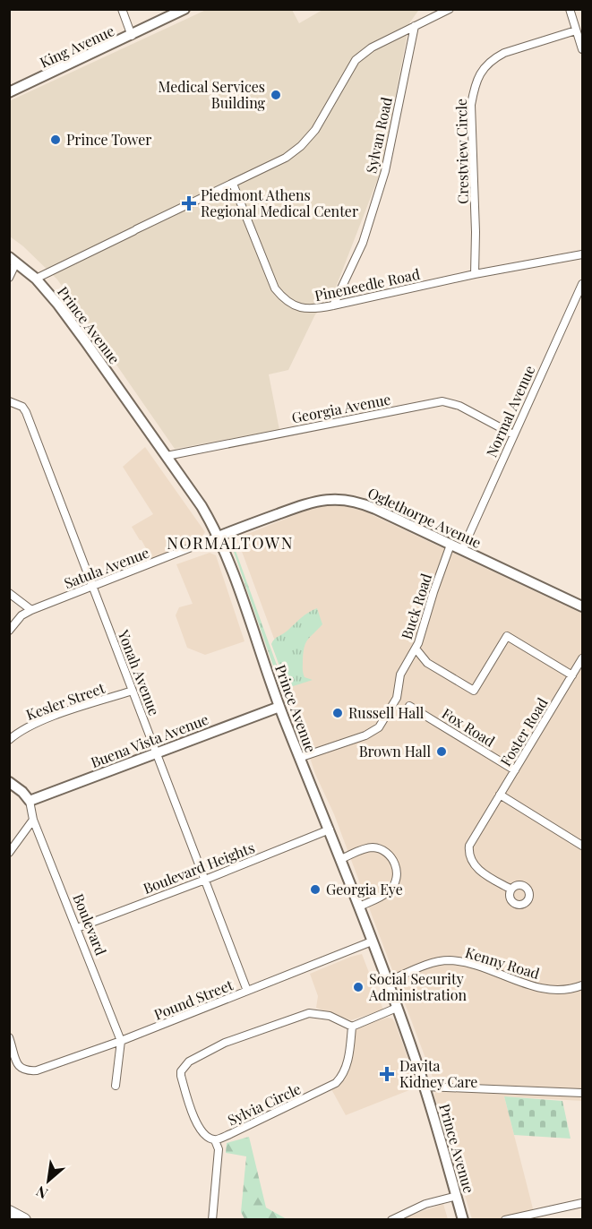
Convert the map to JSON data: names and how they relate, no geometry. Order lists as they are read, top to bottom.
{
  "streets": {
    "main road": [
      "King Avenue",
      "Prince Avenue",
      "Oglethorpe Avenue",
      "Buena Vista Avenue"
    ],
    "street": [
      "Sylvan Road",
      "Crestview Circle",
      "Pineneedle Road",
      "Georgia Avenue",
      "Normal Avenue",
      "Satula Avenue",
      "Buck Road",
      "Yonah Avenue",
      "Kesler Street",
      "Fox Road",
      "Foster Road",
      "Boulevard Heights",
      "Boulevard",
      "Kenny Road",
      "Pound Street",
      "Sylvia Circle"
    ]
  },
  "crossings": [
    ["Sylvan Road", "Pineneedle Road"],
    ["Crestview Circle", "Pineneedle Road"],
    ["Prince Avenue", "Georgia Avenue"],
    ["Prince Avenue", "Oglethorpe Avenue"],
    ["Prince Avenue", "Satula Avenue"],
    ["Prince Avenue", "Buck Road"],
    ["Prince Avenue", "Buena Vista Avenue"],
    ["Prince Avenue", "Boulevard Heights"],
    ["Prince Avenue", "Kenny Road"],
    ["Prince Avenue", "Pound Street"],
    ["Georgia Avenue", "Normal Avenue"],
    ["Normal Avenue", "Oglethorpe Avenue"],
    ["Oglethorpe Avenue", "Satula Avenue"],
    ["Oglethorpe Avenue", "Buck Road"],
    ["Satula Avenue", "Yonah Avenue"],
    ["Yonah Avenue", "Kesler Street"],
    ["Yonah Avenue", "Buena Vista Avenue"],
    ["Yonah Avenue", "Boulevard Heights"],
    ["Yonah Avenue", "Pound Street"],
    ["Fox Road", "Foster Road"],
    ["Buena Vista Avenue", "Boulevard"],
    ["Boulevard Heights", "Boulevard"],
    ["Boulevard", "Pound Street"]
  ],
  "districts": ["NORMALTOWN"],
  "places": {
    "other": [
      "Medical Services Building",
      "Prince Tower",
      "Russell Hall",
      "Brown Hall",
      "Georgia Eye",
      "Social Security Administration"
    ],
    "health": ["Piedmont Athens Regional Medical Center", "Davita Kidney Care"]
  },
  "north": "bottom left"
}
